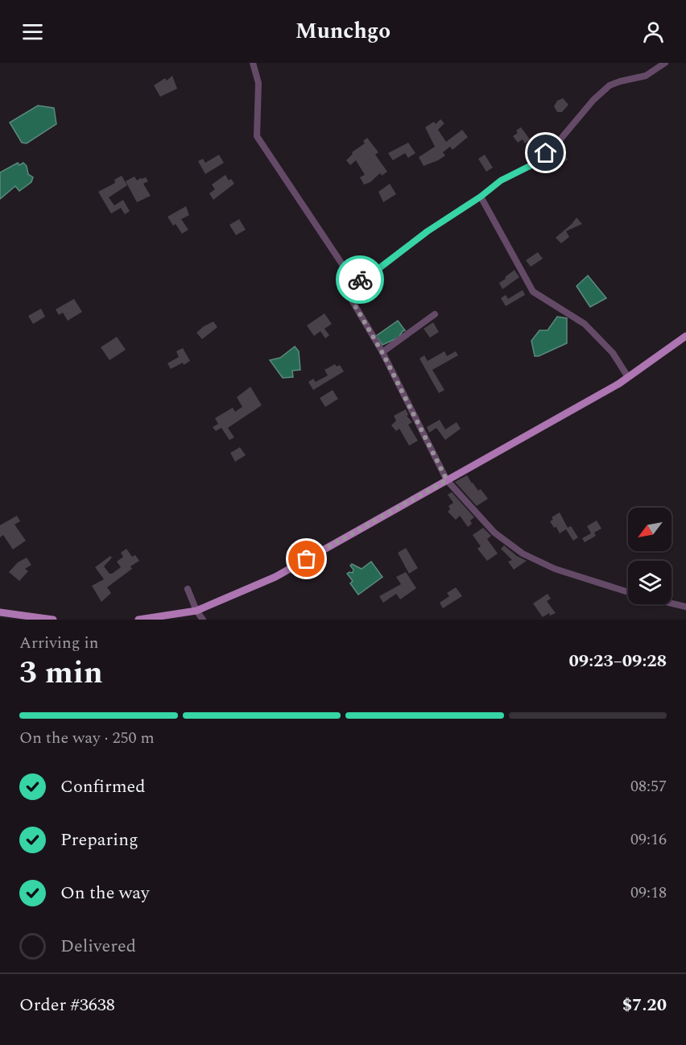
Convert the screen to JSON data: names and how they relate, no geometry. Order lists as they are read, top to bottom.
{
  "north": "bottom left",
  "page": {
    "header": "Munchgo",
    "heading": ["3 min", "Arriving in", "09:23–09:28"],
    "panel": ["Order #3638", "$7.20"],
    "bar": "On the way · 250 m",
    "list": [
      ["Confirmed", "08:57"],
      ["Preparing", "09:16"],
      ["On the way", "09:18"],
      "Delivered"
    ]
  }
}
